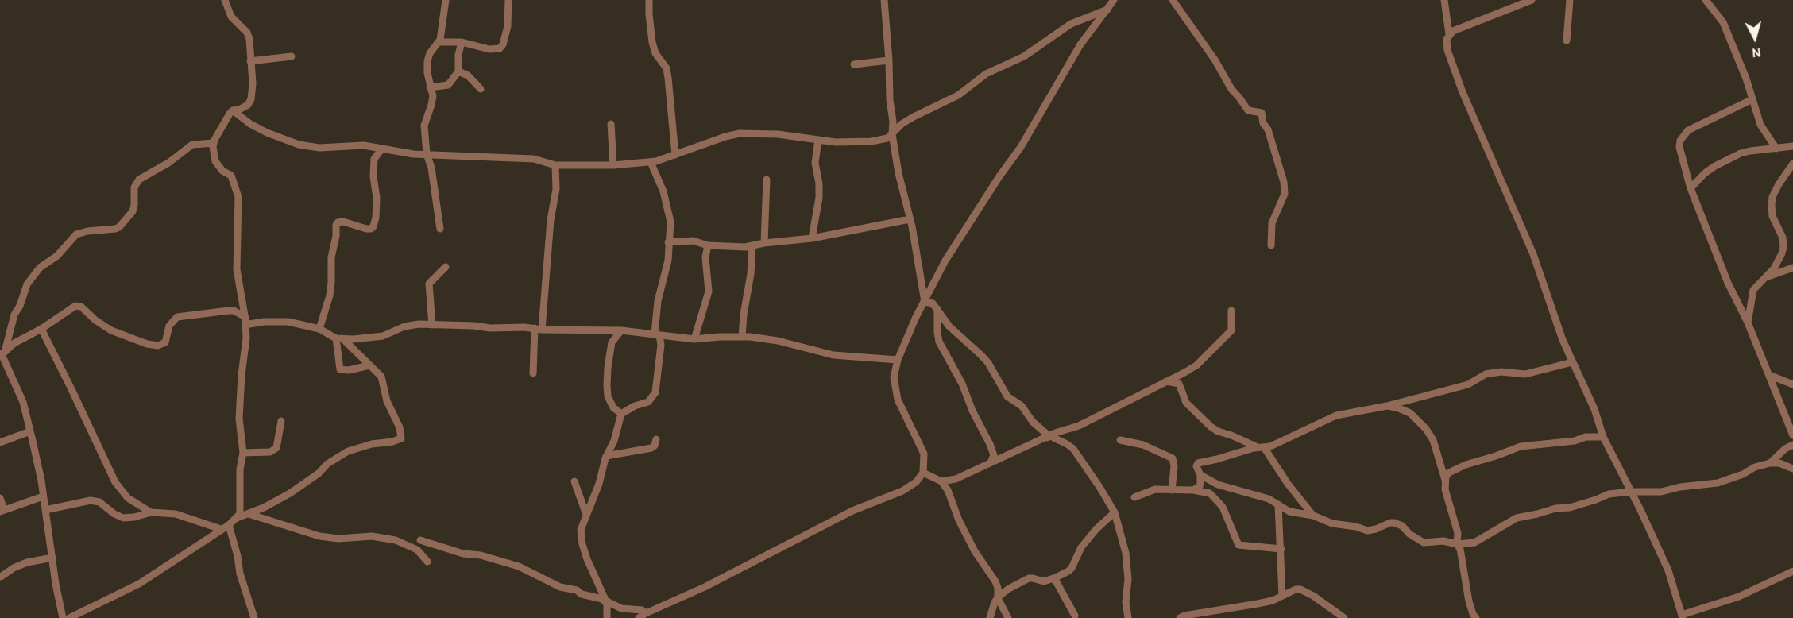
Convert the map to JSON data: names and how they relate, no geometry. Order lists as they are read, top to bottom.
{
  "north": "bottom"
}
